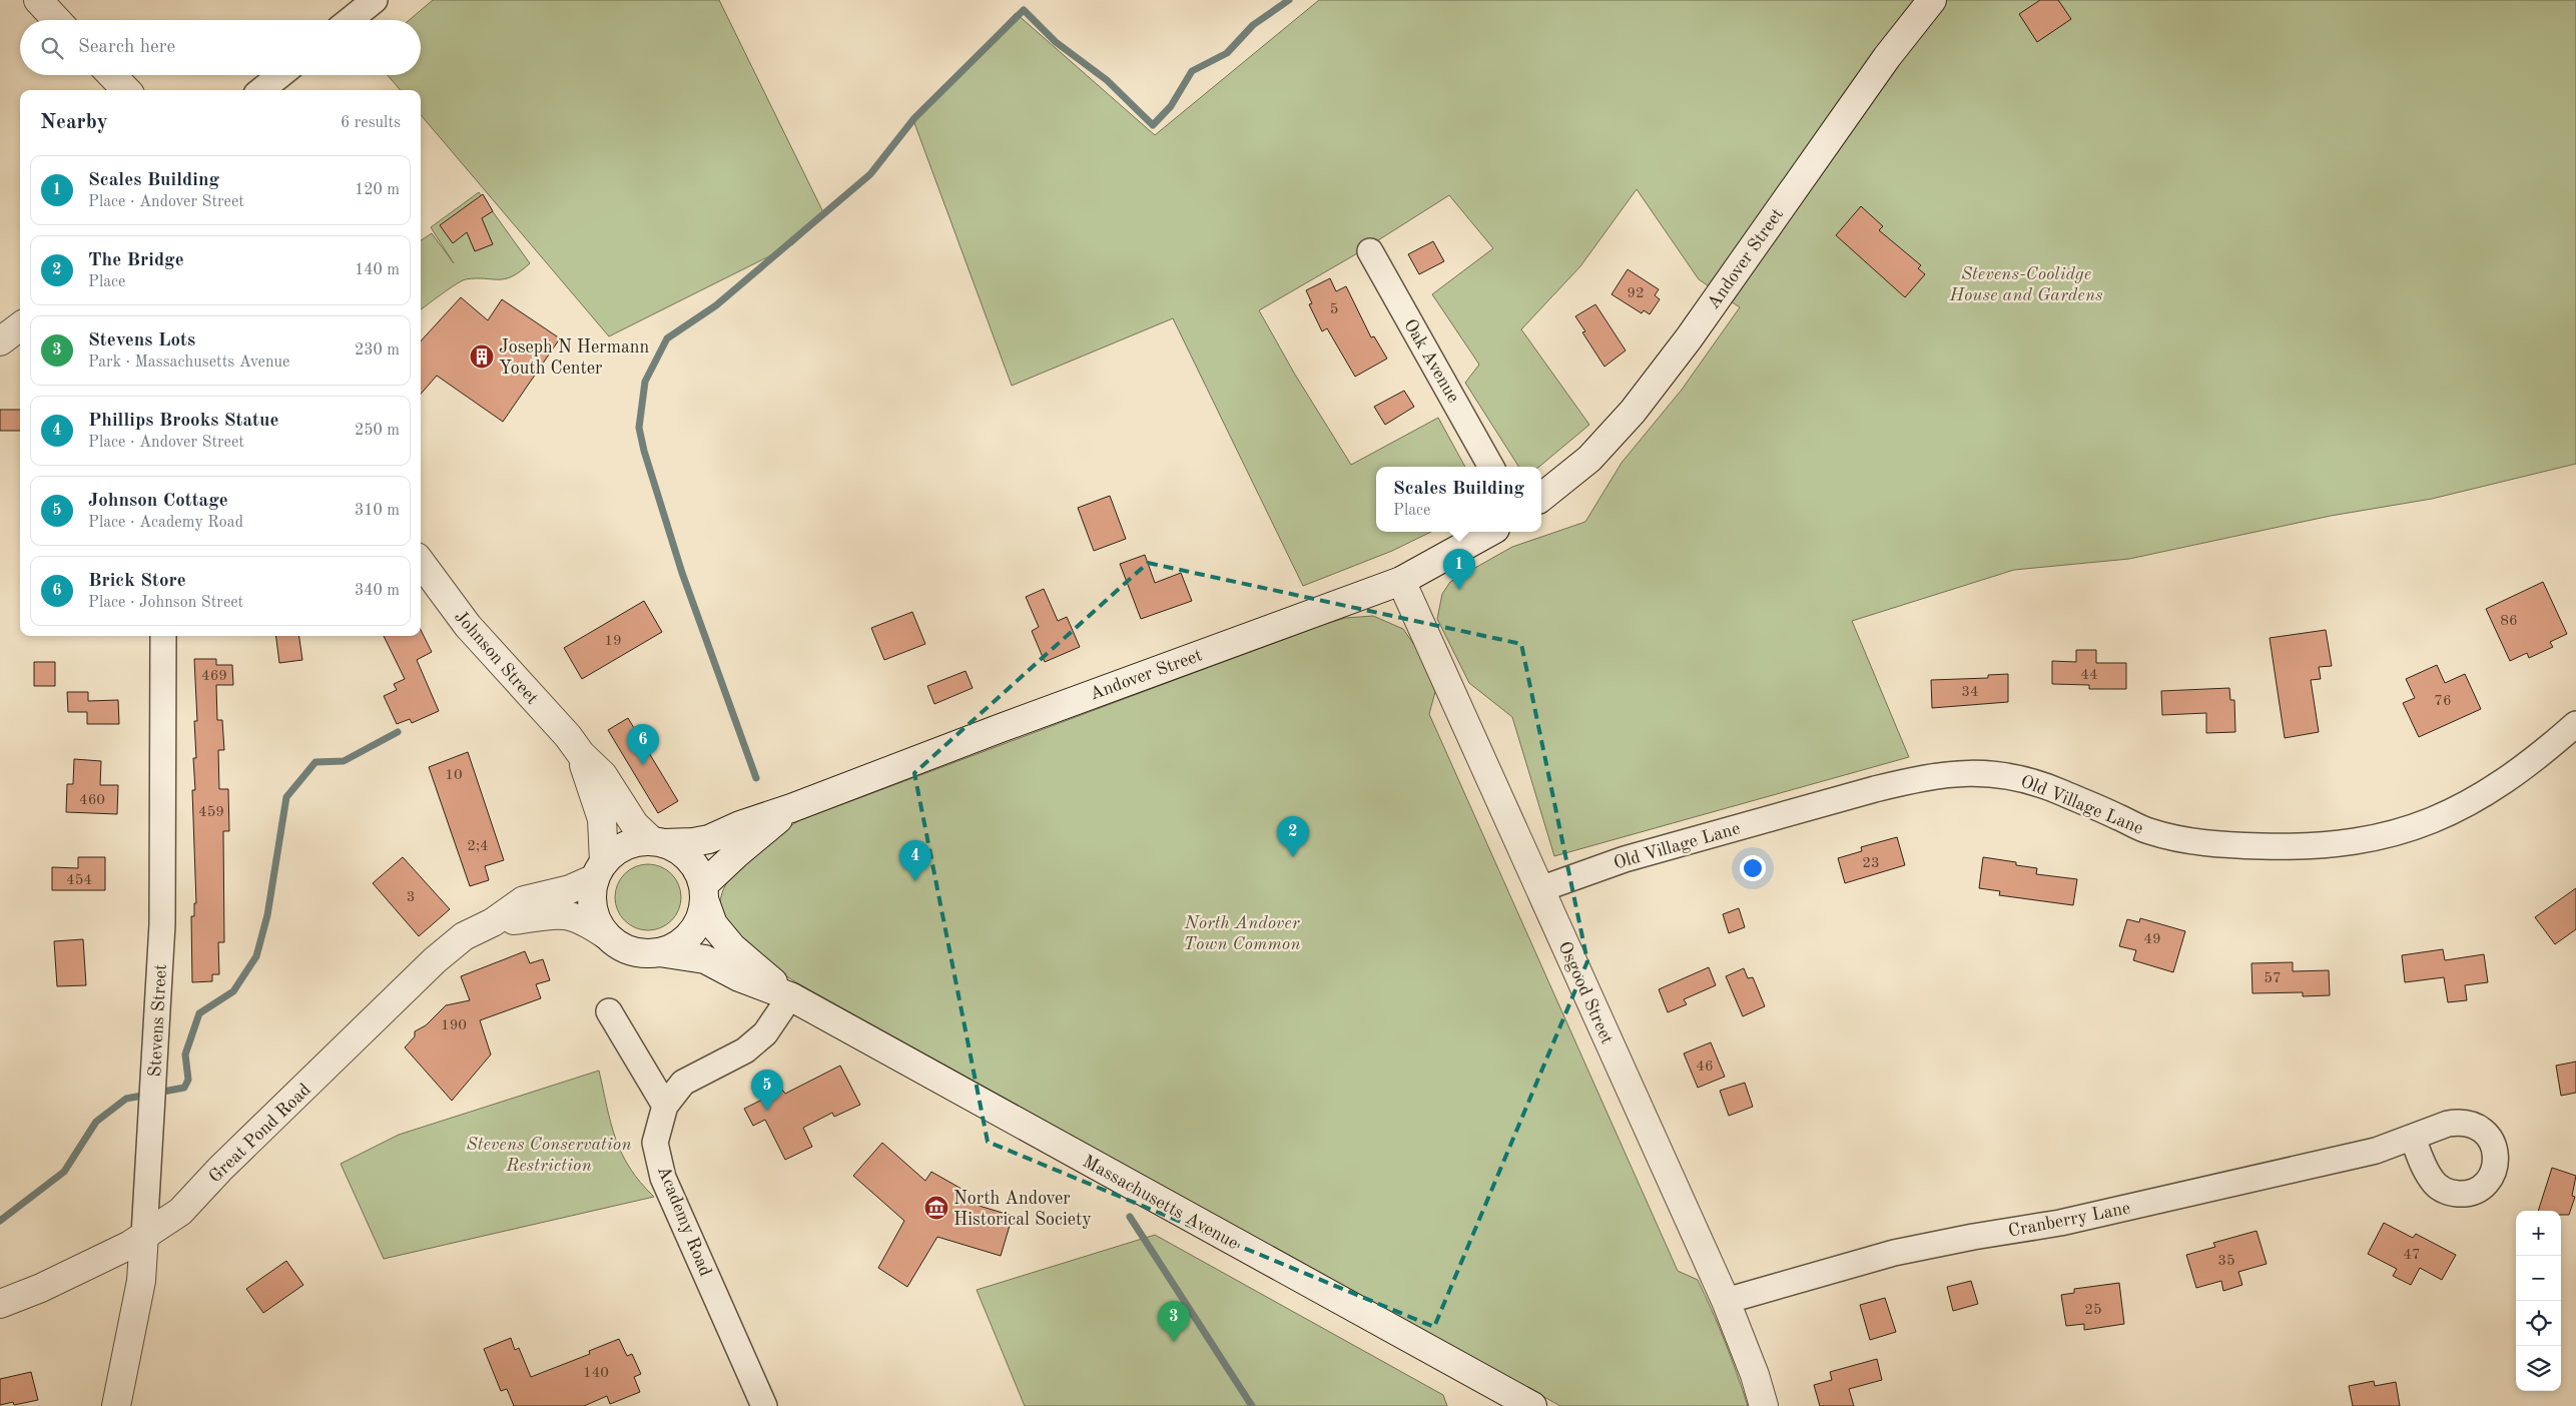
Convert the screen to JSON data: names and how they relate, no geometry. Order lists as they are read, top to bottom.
{
  "streets": {
    "main road": [
      "Andover Street",
      "Johnson Street",
      "Osgood Street",
      "Stevens Street",
      "Great Pond Road",
      "Massachusetts Avenue"
    ],
    "street": [
      "Oak Avenue",
      "Old Village Lane",
      "Cranberry Lane",
      "Academy Road"
    ]
  },
  "crossings": [
    ["Andover Street", "Johnson Street"],
    ["Andover Street", "Osgood Street"],
    ["Andover Street", "Great Pond Road"],
    ["Andover Street", "Massachusetts Avenue"],
    ["Johnson Street", "Great Pond Road"],
    ["Johnson Street", "Massachusetts Avenue"],
    ["Old Village Lane", "Osgood Street"],
    ["Osgood Street", "Cranberry Lane"],
    ["Stevens Street", "Great Pond Road"],
    ["Great Pond Road", "Massachusetts Avenue"]
  ],
  "parks": ["Stevens-Coolidge House and Gardens", "North Andover Town Common", "Stevens Conservation Restriction"],
  "places": {
    "building": ["Joseph N Hermann Youth Center"],
    "museum": ["North Andover Historical Society"]
  },
  "house_numbers": [
    "92",
    "5",
    "86",
    "19",
    "44",
    "469",
    "34",
    "76",
    "10",
    "460",
    "459",
    "2;4",
    "23",
    "454",
    "3",
    "49",
    "57",
    "190",
    "46",
    "47",
    "35",
    "25",
    "140"
  ],
  "page": {
    "search": "Search here",
    "heading": ["Nearby", "6 results"],
    "list": [
      {
        "mark": "1",
        "name": "Scales Building",
        "note": "Place · Andover Street",
        "value": "120 m"
      },
      {
        "mark": "2",
        "name": "The Bridge",
        "note": "Place",
        "value": "140 m"
      },
      {
        "mark": "3",
        "name": "Stevens Lots",
        "note": "Park · Massachusetts Avenue",
        "value": "230 m"
      },
      {
        "mark": "4",
        "name": "Phillips Brooks Statue",
        "note": "Place · Andover Street",
        "value": "250 m"
      },
      {
        "mark": "5",
        "name": "Johnson Cottage",
        "note": "Place · Academy Road",
        "value": "310 m"
      },
      {
        "mark": "6",
        "name": "Brick Store",
        "note": "Place · Johnson Street",
        "value": "340 m"
      }
    ],
    "popup": ["Scales Building", "Place"],
    "pins": [
      "1",
      "6",
      "2",
      "4",
      "5",
      "3"
    ],
    "map_buttons": ["+", "−"]
  }
}
